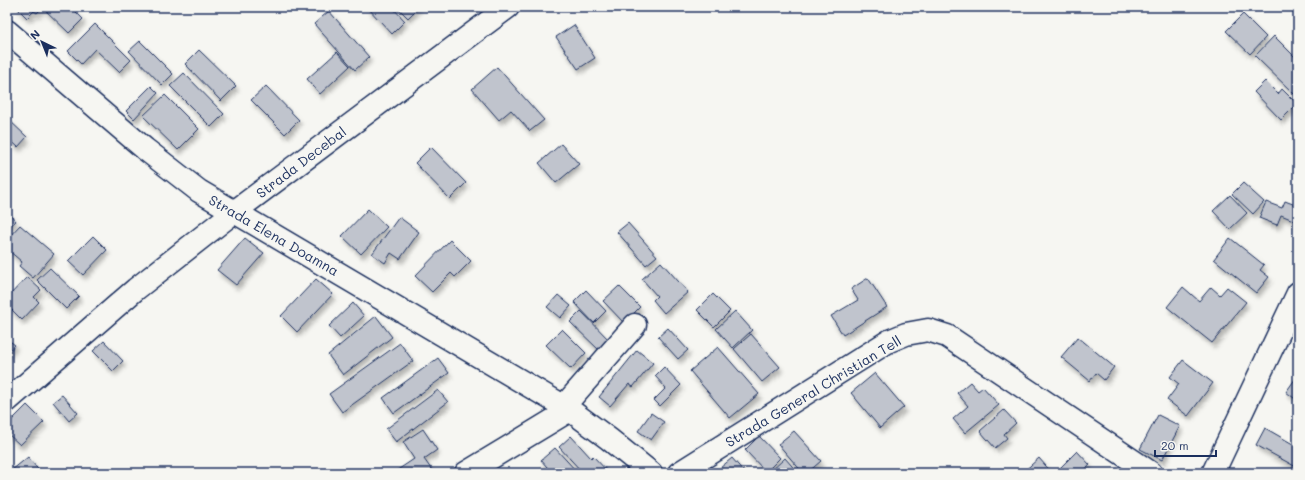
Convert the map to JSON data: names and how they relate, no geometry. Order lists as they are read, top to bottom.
{
  "streets": {
    "street": ["Strada Decebal", "Strada Elena Doamna", "Strada General Christian Tell"]
  },
  "crossings": [
    ["Strada Decebal", "Strada Elena Doamna"]
  ],
  "scale_bar": "20 m",
  "north": "top left"
}
